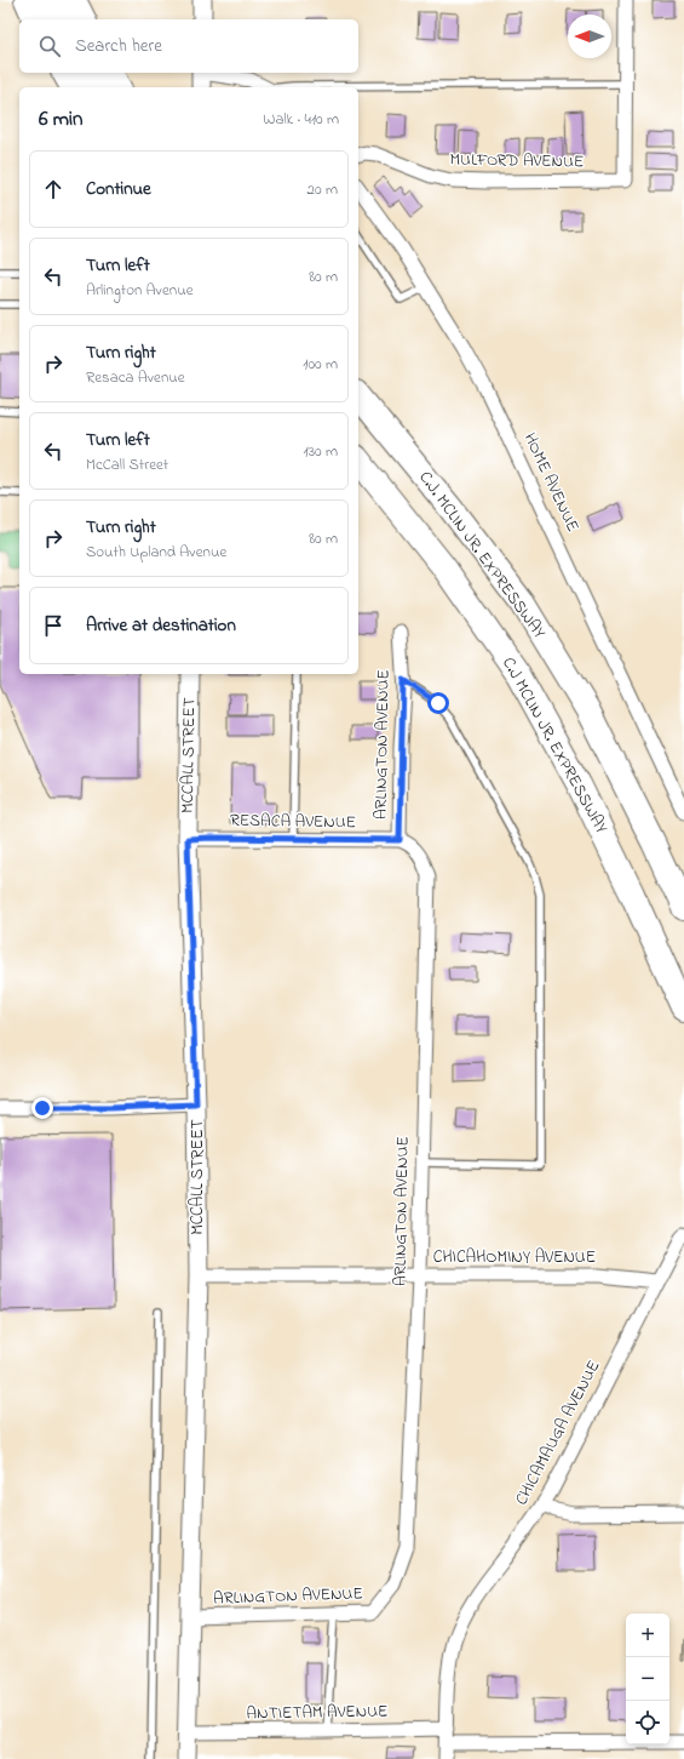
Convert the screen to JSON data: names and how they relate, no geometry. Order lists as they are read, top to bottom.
{
  "streets": {
    "highway": ["C.J. MCLIN JR. EXPRESSWAY", "C.J MCLIN JR. EXPRESSWAY"],
    "street": [
      "MULFORD AVENUE",
      "HOME AVENUE",
      "ARLINGTON AVENUE",
      "MCCALL STREET",
      "RESACA AVENUE",
      "CHICAHOMINY AVENUE",
      "CHICAMAUGA AVENUE",
      "ANTIETAM AVENUE"
    ]
  },
  "crossings": [
    ["ARLINGTON AVENUE", "MCCALL STREET"],
    ["ARLINGTON AVENUE", "RESACA AVENUE"],
    ["ARLINGTON AVENUE", "CHICAHOMINY AVENUE"],
    ["MCCALL STREET", "RESACA AVENUE"],
    ["MCCALL STREET", "CHICAHOMINY AVENUE"],
    ["MCCALL STREET", "ANTIETAM AVENUE"],
    ["CHICAHOMINY AVENUE", "CHICAMAUGA AVENUE"],
    ["CHICAMAUGA AVENUE", "ANTIETAM AVENUE"]
  ],
  "north": "left",
  "page": {
    "search": "Search here",
    "heading": ["6 min", "Walk · 410 m"],
    "list": [
      ["Continue", "20 m"],
      ["Turn left", "Arlington Avenue", "80 m"],
      ["Turn right", "Resaca Avenue", "100 m"],
      ["Turn left", "McCall Street", "130 m"],
      ["Turn right", "South Upland Avenue", "80 m"],
      "Arrive at destination"
    ],
    "map_buttons": ["+", "−"]
  }
}
